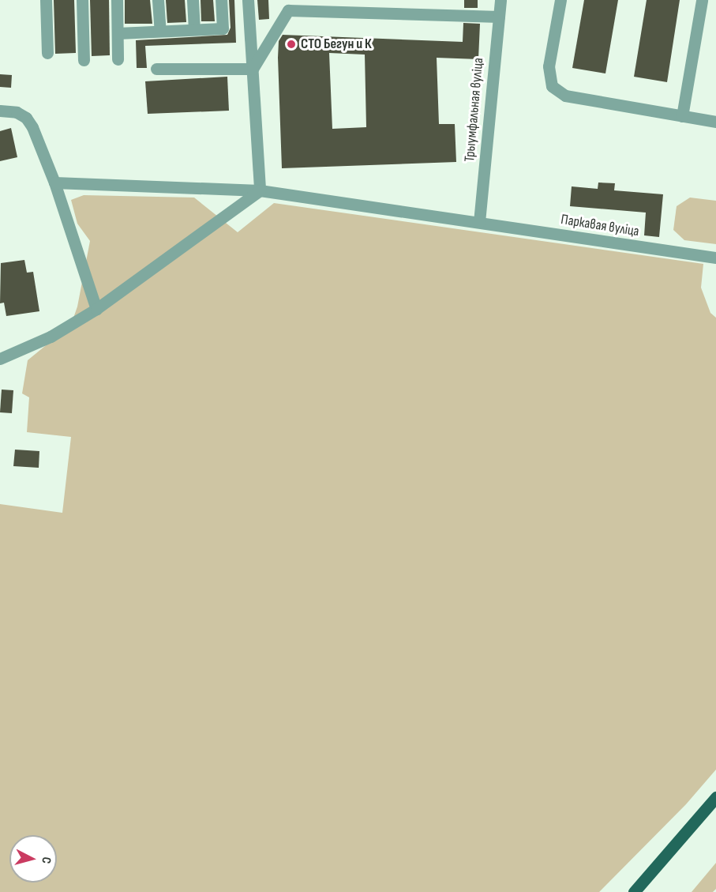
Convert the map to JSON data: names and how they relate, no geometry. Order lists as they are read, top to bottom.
{
  "streets": {
    "street": ["Трыумфальная вуліца", "Паркавая вуліца"]
  },
  "crossings": [
    ["Трыумфальная вуліца", "Паркавая вуліца"]
  ],
  "places": ["СТО Бегун и К"],
  "north": "right"
}
